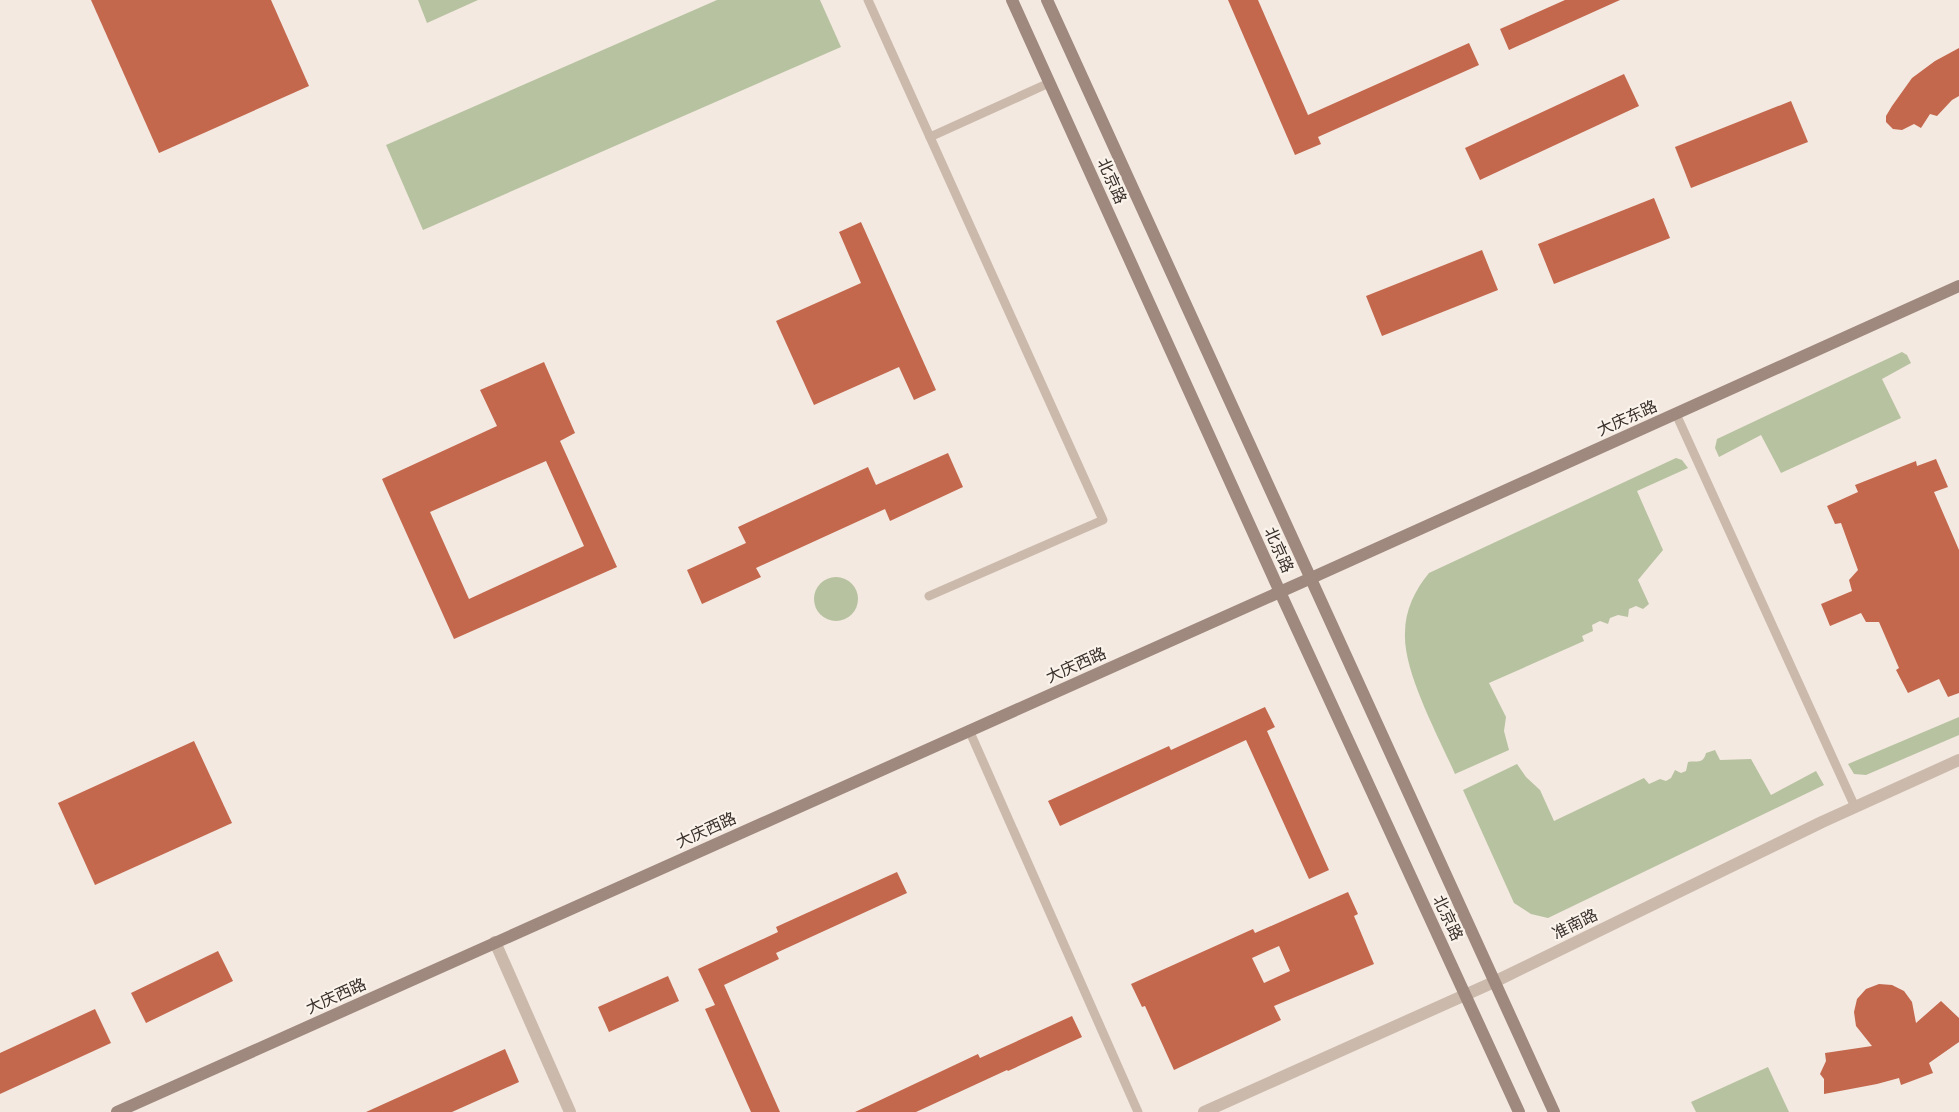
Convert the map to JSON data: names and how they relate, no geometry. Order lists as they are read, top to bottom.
{
  "streets": {
    "main road": ["北京路", "大庆东路", "大庆西路"],
    "street": ["准南路"]
  },
  "crossings": [
    ["北京路", "大庆东路"],
    ["北京路", "大庆西路"],
    ["北京路", "准南路"],
    ["大庆东路", "大庆西路"]
  ]
}
